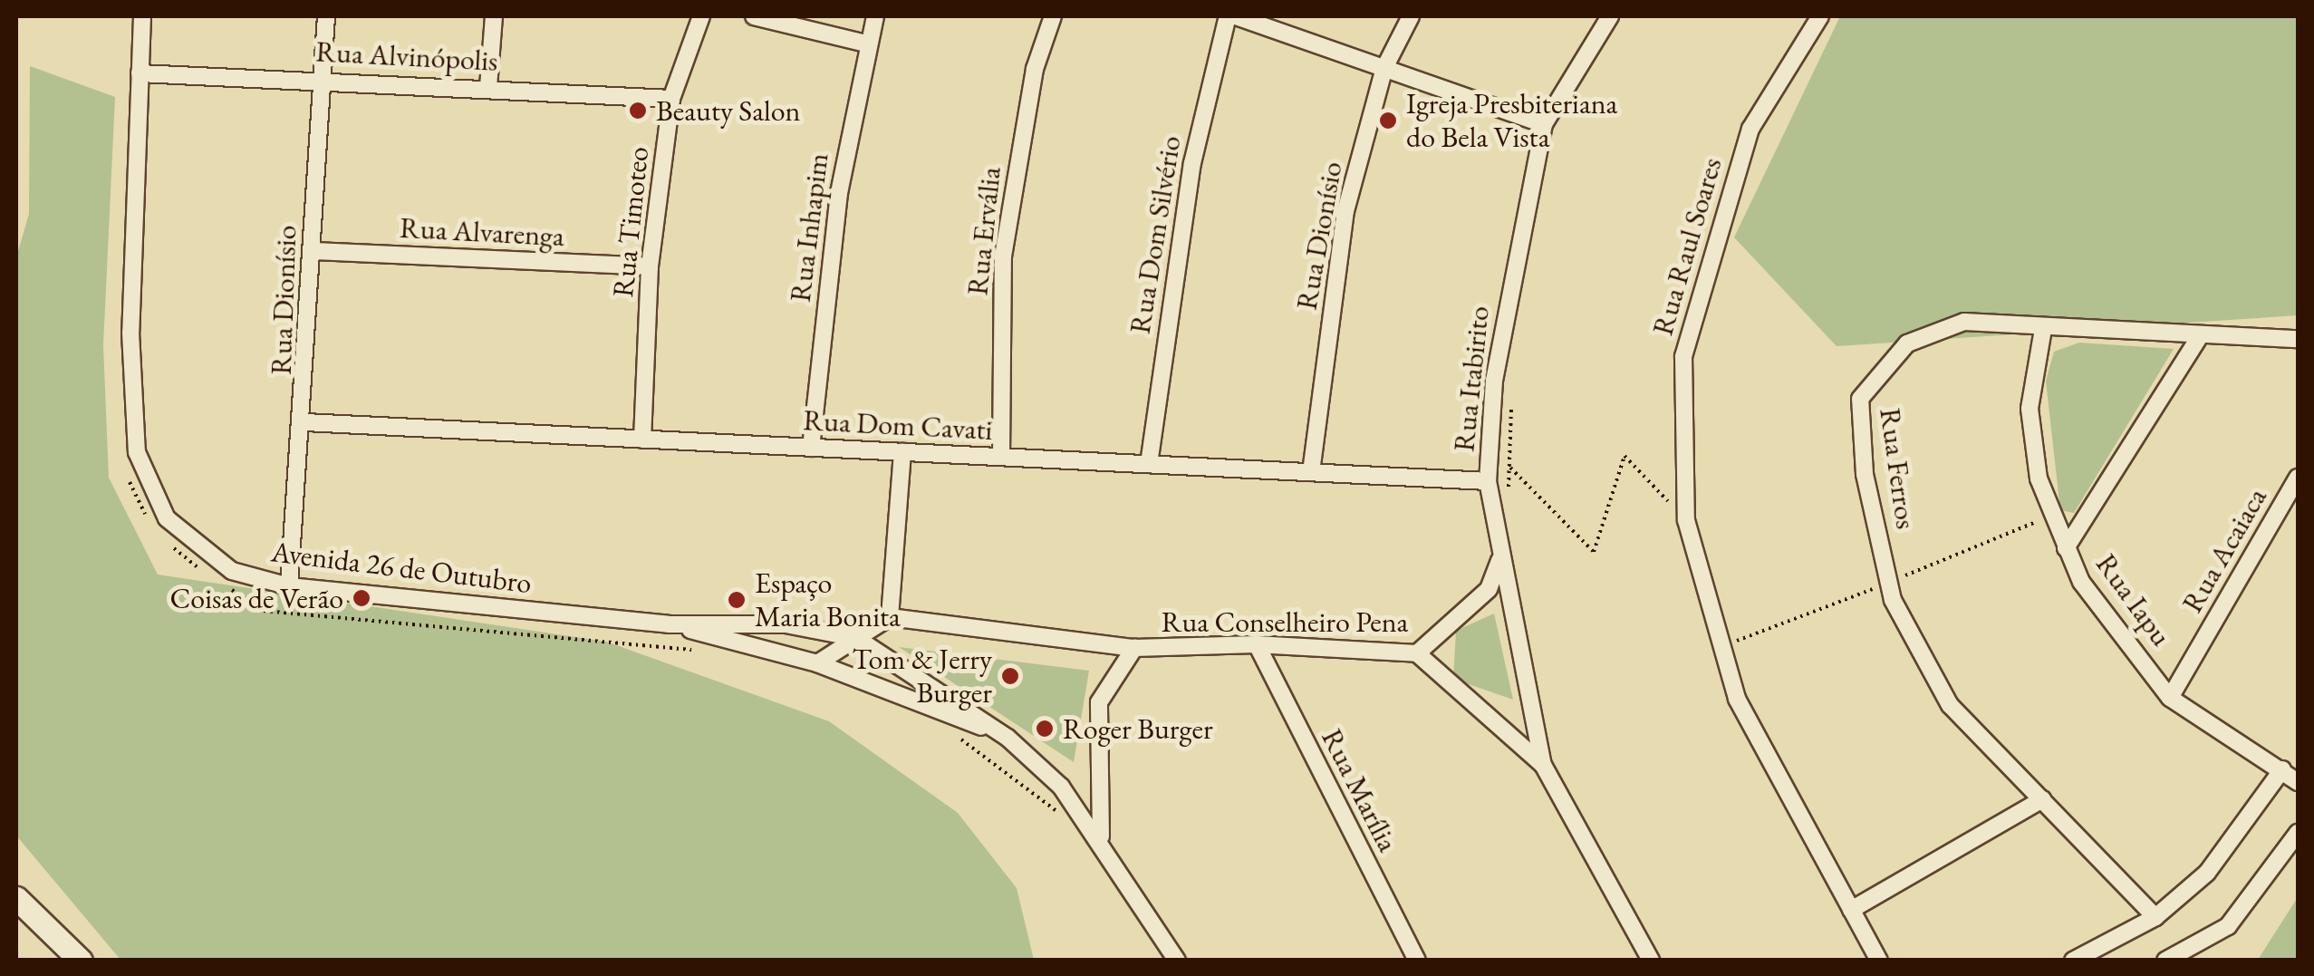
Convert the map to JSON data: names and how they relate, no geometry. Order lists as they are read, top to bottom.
{
  "streets": {
    "street": [
      "Rua Alvinópolis",
      "Rua Timoteo",
      "Rua Inhapim",
      "Rua Ervália",
      "Rua Alvarenga",
      "Rua Dom Silvério",
      "Rua Dionísio",
      "Rua Raul Soares",
      "Rua Itabirito",
      "Rua Dom Cavati",
      "Rua Ferros",
      "Rua Acaiaca",
      "Avenida 26 de Outubro",
      "Rua Iapu",
      "Rua Conselheiro Pena",
      "Rua Marília"
    ]
  },
  "crossings": [
    ["Rua Alvinópolis", "Rua Timoteo"],
    ["Rua Alvinópolis", "Rua Dionísio"],
    ["Rua Alvinópolis", "Avenida 26 de Outubro"],
    ["Rua Timoteo", "Rua Alvarenga"],
    ["Rua Timoteo", "Rua Dom Cavati"],
    ["Rua Inhapim", "Rua Dom Cavati"],
    ["Rua Ervália", "Rua Dom Cavati"],
    ["Rua Alvarenga", "Rua Dionísio"],
    ["Rua Dom Silvério", "Rua Dom Cavati"],
    ["Rua Dionísio", "Rua Dom Cavati"],
    ["Rua Dionísio", "Avenida 26 de Outubro"],
    ["Rua Itabirito", "Rua Dom Cavati"],
    ["Rua Itabirito", "Rua Conselheiro Pena"],
    ["Rua Ferros", "Rua Iapu"],
    ["Rua Acaiaca", "Rua Iapu"],
    ["Avenida 26 de Outubro", "Rua Conselheiro Pena"],
    ["Rua Conselheiro Pena", "Rua Marília"]
  ],
  "places": [
    "Beauty Salon",
    "Igreja Presbiteriana do Bela Vista",
    "Coisas de Verão",
    "Espaço Maria Bonita",
    "Tom & Jerry Burger",
    "Roger Burger"
  ]
}
